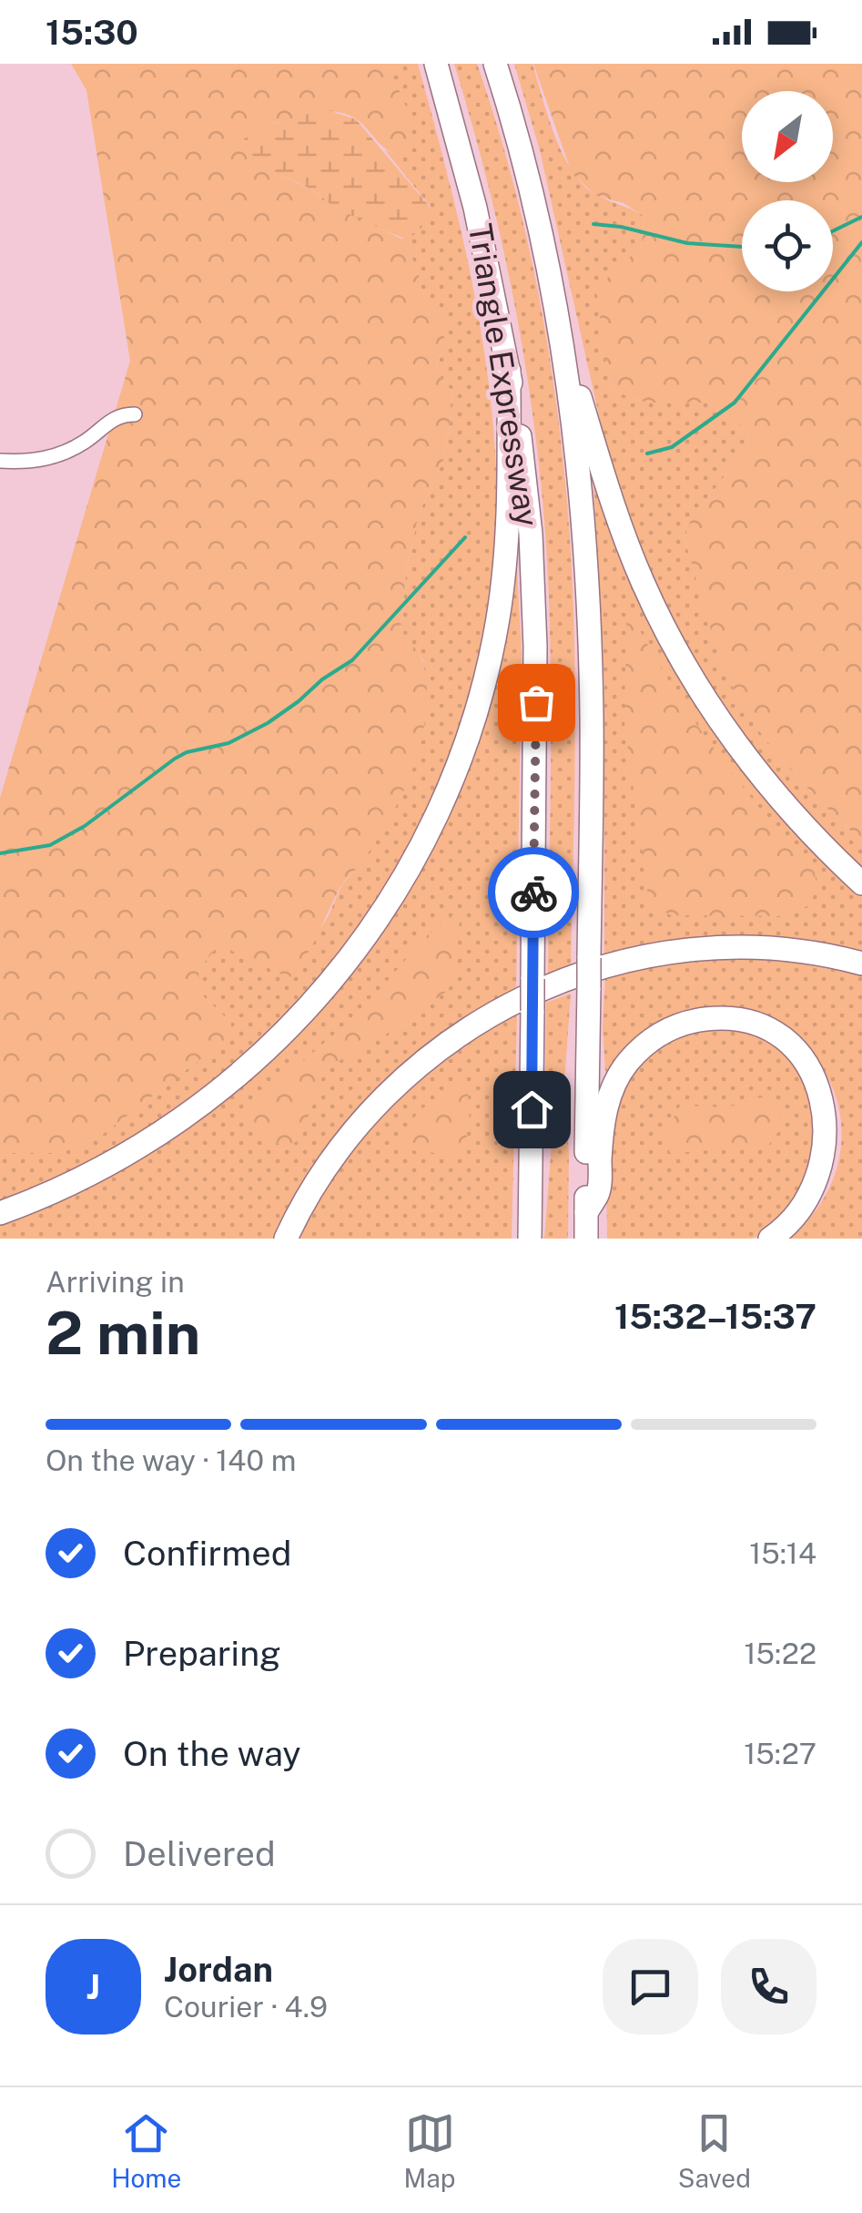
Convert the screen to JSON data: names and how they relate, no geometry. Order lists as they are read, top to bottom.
{
  "streets": {
    "highway": ["Triangle Expressway"]
  },
  "north": "bottom left",
  "page": {
    "status": "15:30",
    "heading": ["2 min", "Arriving in", "15:32–15:37"],
    "panel": ["Jordan", "Courier · 4.9"],
    "bar": "On the way · 140 m",
    "list": [
      ["Confirmed", "15:14"],
      ["Preparing", "15:22"],
      ["On the way", "15:27"],
      "Delivered"
    ],
    "round": "J",
    "tabs": ["Home", "Map", "Saved"]
  }
}
